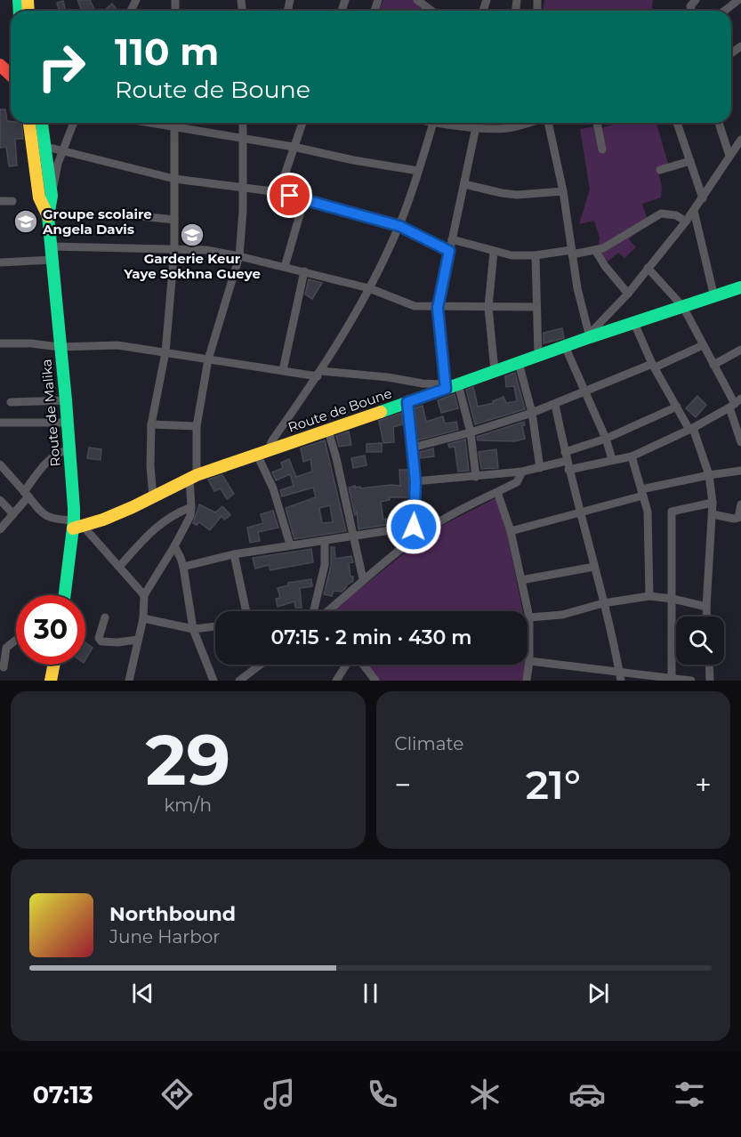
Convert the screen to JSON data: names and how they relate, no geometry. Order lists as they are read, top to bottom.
{
  "streets": {
    "street": ["Route de Boune", "Route de Malika"]
  },
  "crossings": [
    ["Route de Boune", "Route de Malika"]
  ],
  "places": {
    "school or university": ["Groupe scolaire Angela Davis", "Garderie Keur Yaye Sokhna Gueye"]
  },
  "page": {
    "turn": ["110 m", "Route de Boune"],
    "limit": "30",
    "trip": "07:15 · 2 min · 430 m",
    "tile": [
      ["29", "km/h"],
      "Climate"
    ],
    "heat": ["−", "21°", "+"],
    "song": ["Northbound", "June Harbor"],
    "tabs": "07:13"
  }
}
